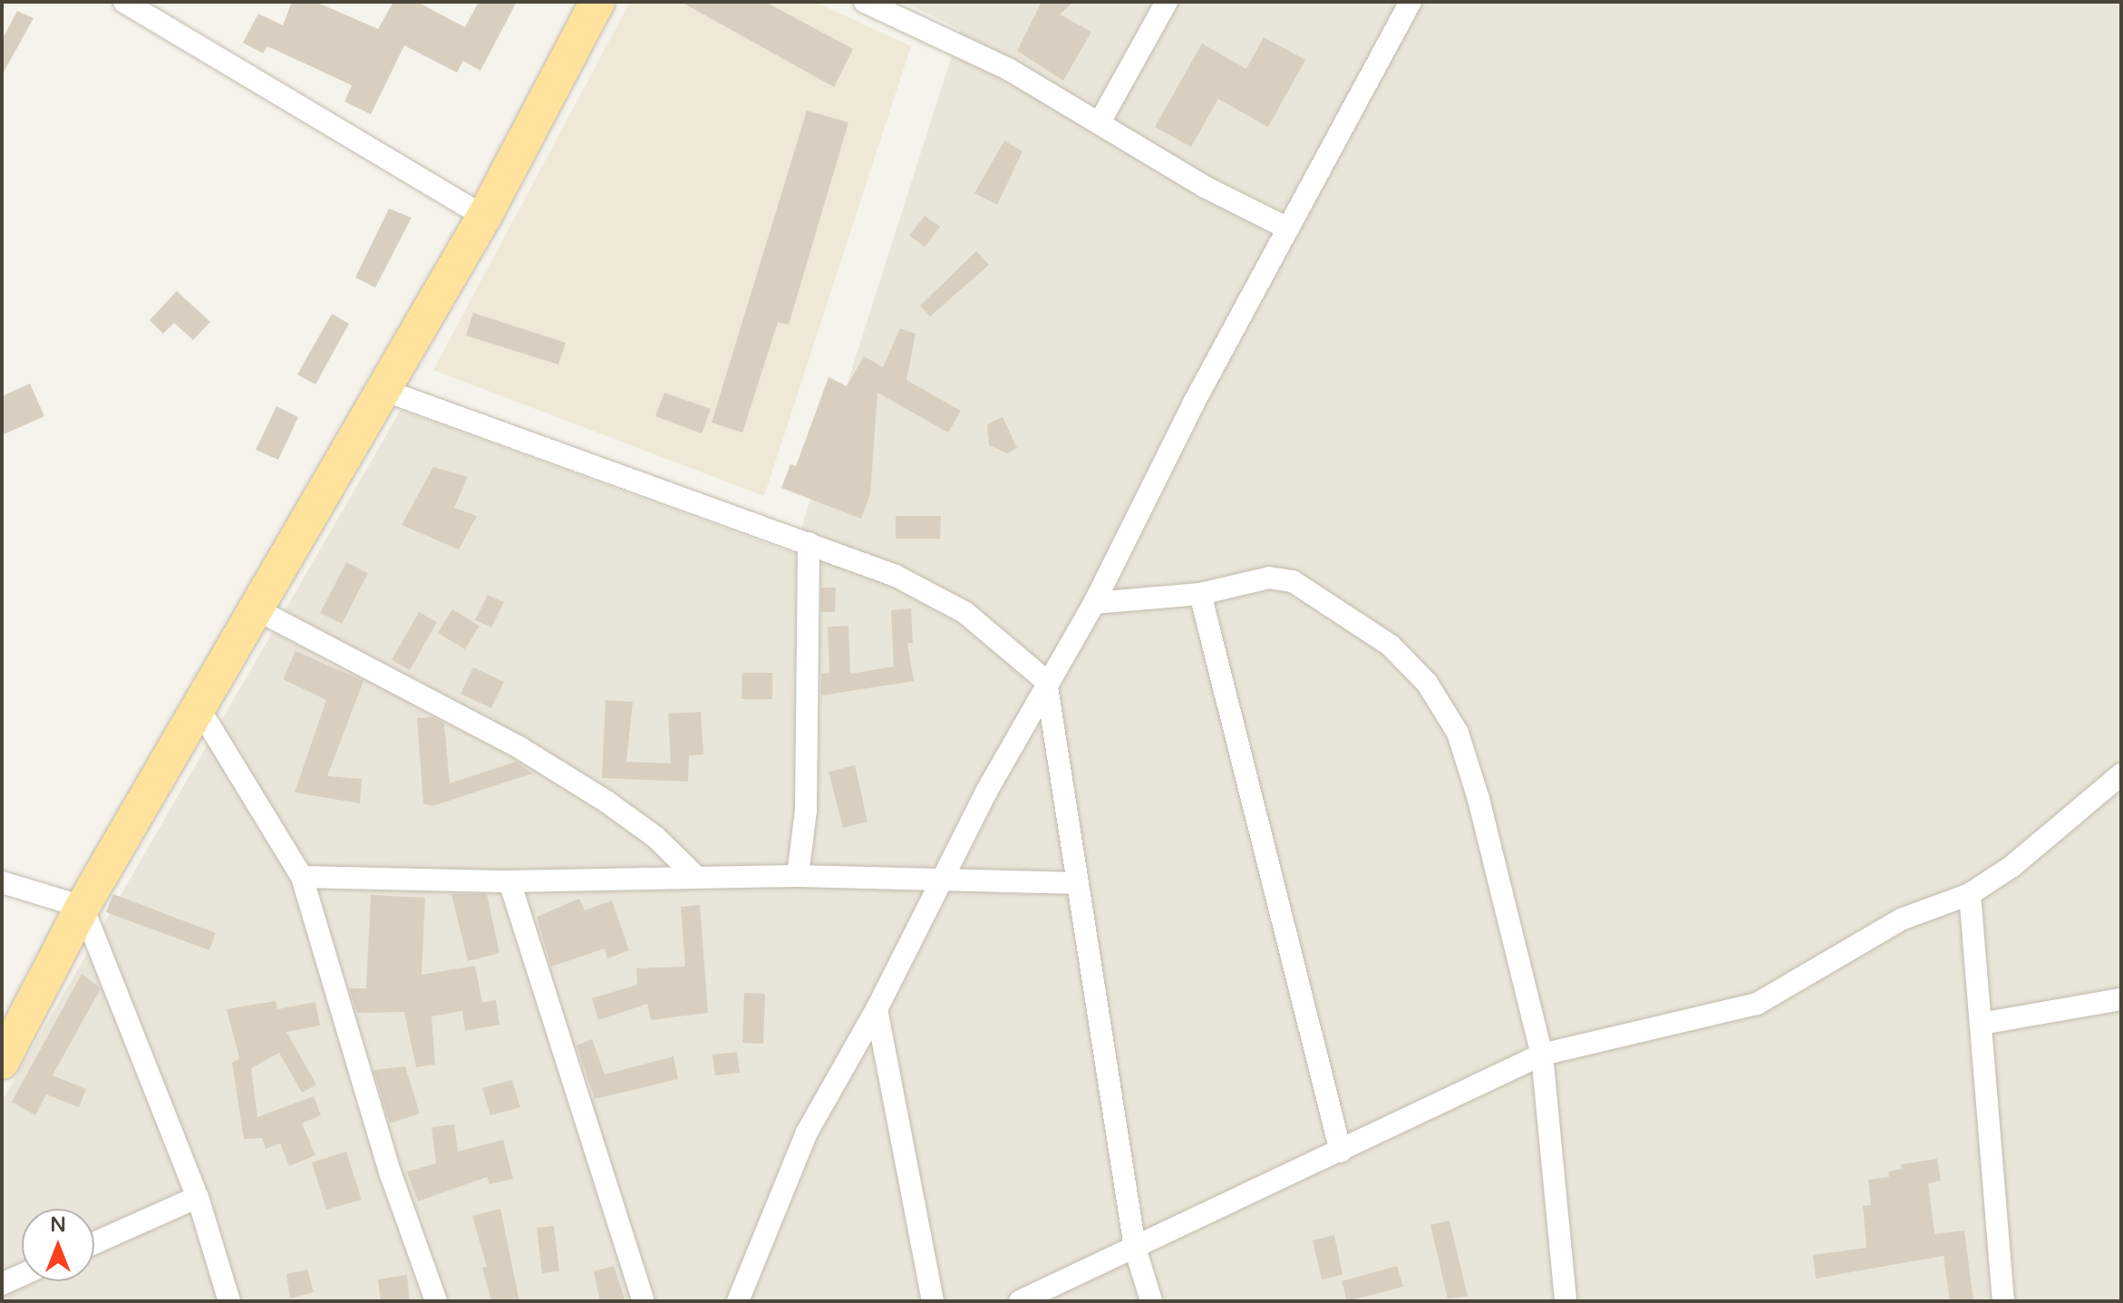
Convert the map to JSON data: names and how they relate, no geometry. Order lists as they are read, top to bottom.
{
  "north": "top"
}
